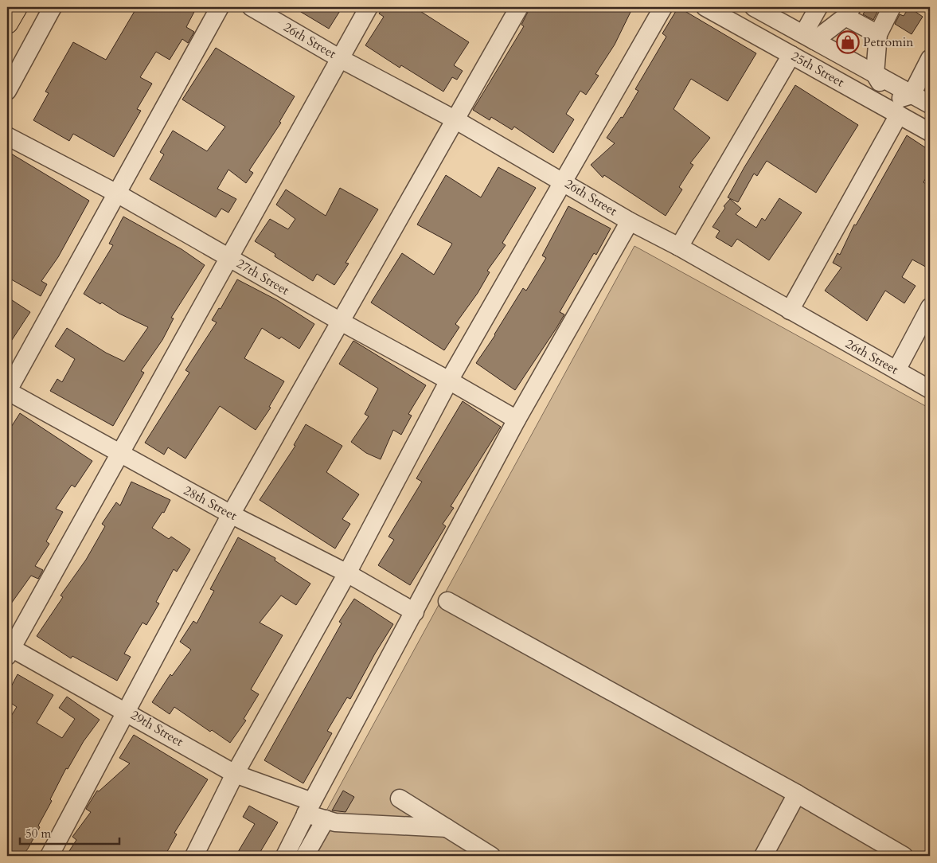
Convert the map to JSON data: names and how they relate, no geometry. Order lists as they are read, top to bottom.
{
  "streets": {
    "street": [
      "26th Street",
      "25th Street",
      "27th Street",
      "28th Street",
      "29th Street"
    ]
  },
  "places": {
    "shop": ["Petromin"]
  },
  "scale_bar": "50 m"
}
